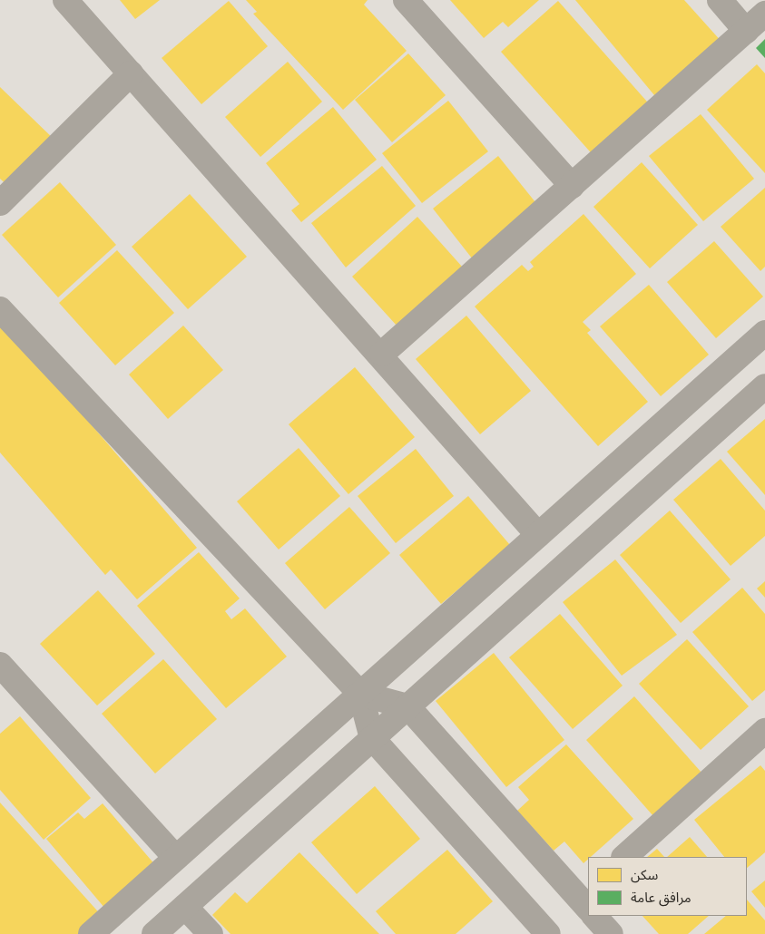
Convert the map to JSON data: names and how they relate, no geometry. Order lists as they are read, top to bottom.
{
  "legend": ["سكن", "مرافق عامة"]
}
